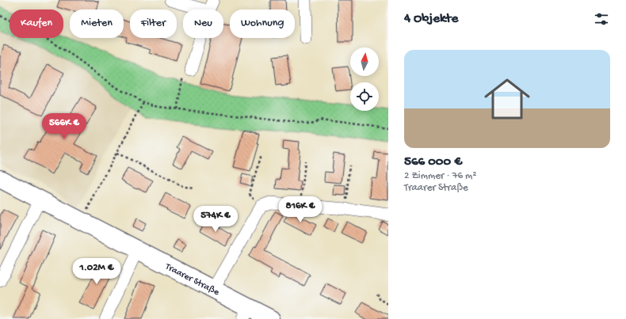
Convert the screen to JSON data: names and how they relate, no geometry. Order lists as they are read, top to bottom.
{
  "streets": {
    "street": ["Traarer Straße"]
  },
  "north": "top",
  "page": {
    "heading": "4 Objekte",
    "chip": [
      "Kaufen",
      "Mieten",
      "Filter",
      "Neu",
      "Wohnung"
    ],
    "list": [
      {
        "name": "566 000 €",
        "note": "2 Zimmer · 76 m² · Traarer Straße"
      }
    ],
    "price": [
      "566K €",
      "816K €",
      "574K €",
      "1.02M €"
    ]
  }
}
